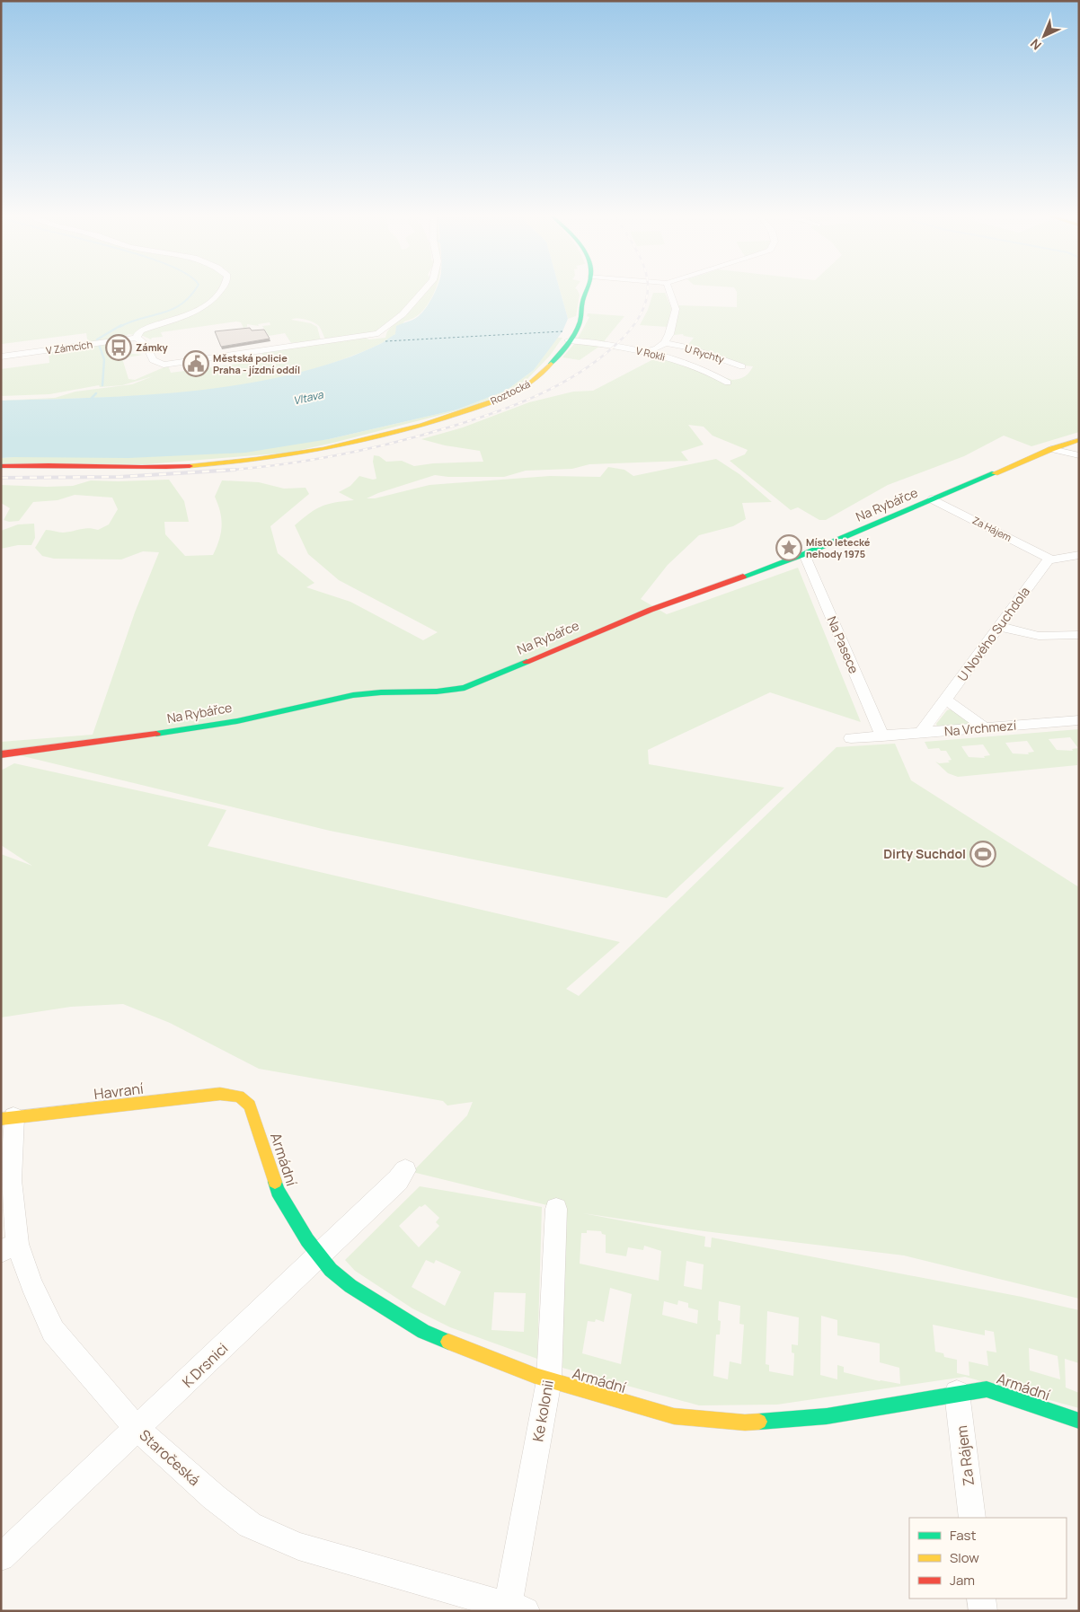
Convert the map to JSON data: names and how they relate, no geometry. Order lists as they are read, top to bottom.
{
  "streets": {
    "street": [
      "V Zámcích",
      "V Rokli",
      "U Rychty",
      "Roztocká",
      "Na Rybářce",
      "Za Hájem",
      "U Nového Suchdola",
      "Na Pasece",
      "Na Vrchmezí",
      "Havraní",
      "Armádní",
      "K Drsnici",
      "Ke kolonii",
      "Za Rájem",
      "Staročeská"
    ]
  },
  "crossings": [
    ["V Rokli", "Roztocká"],
    ["Na Rybářce", "Za Hájem"],
    ["Na Rybářce", "Na Pasece"],
    ["Za Hájem", "U Nového Suchdola"],
    ["U Nového Suchdola", "Na Vrchmezí"],
    ["Na Pasece", "Na Vrchmezí"],
    ["Havraní", "Armádní"],
    ["Havraní", "Staročeská"],
    ["Armádní", "K Drsnici"],
    ["Armádní", "Ke kolonii"],
    ["Armádní", "Za Rájem"],
    ["K Drsnici", "Staročeská"],
    ["Ke kolonii", "Staročeská"]
  ],
  "water": ["Vltava"],
  "places": {
    "bus stop": ["Zámky"],
    "public building": ["Městská policie Praha - jízdní oddíl"],
    "place": ["Místo letecké nehody 1975"],
    "sports": ["Dirty Suchdol"]
  },
  "legend": ["Fast", "Slow", "Jam"],
  "north": "bottom left"
}
